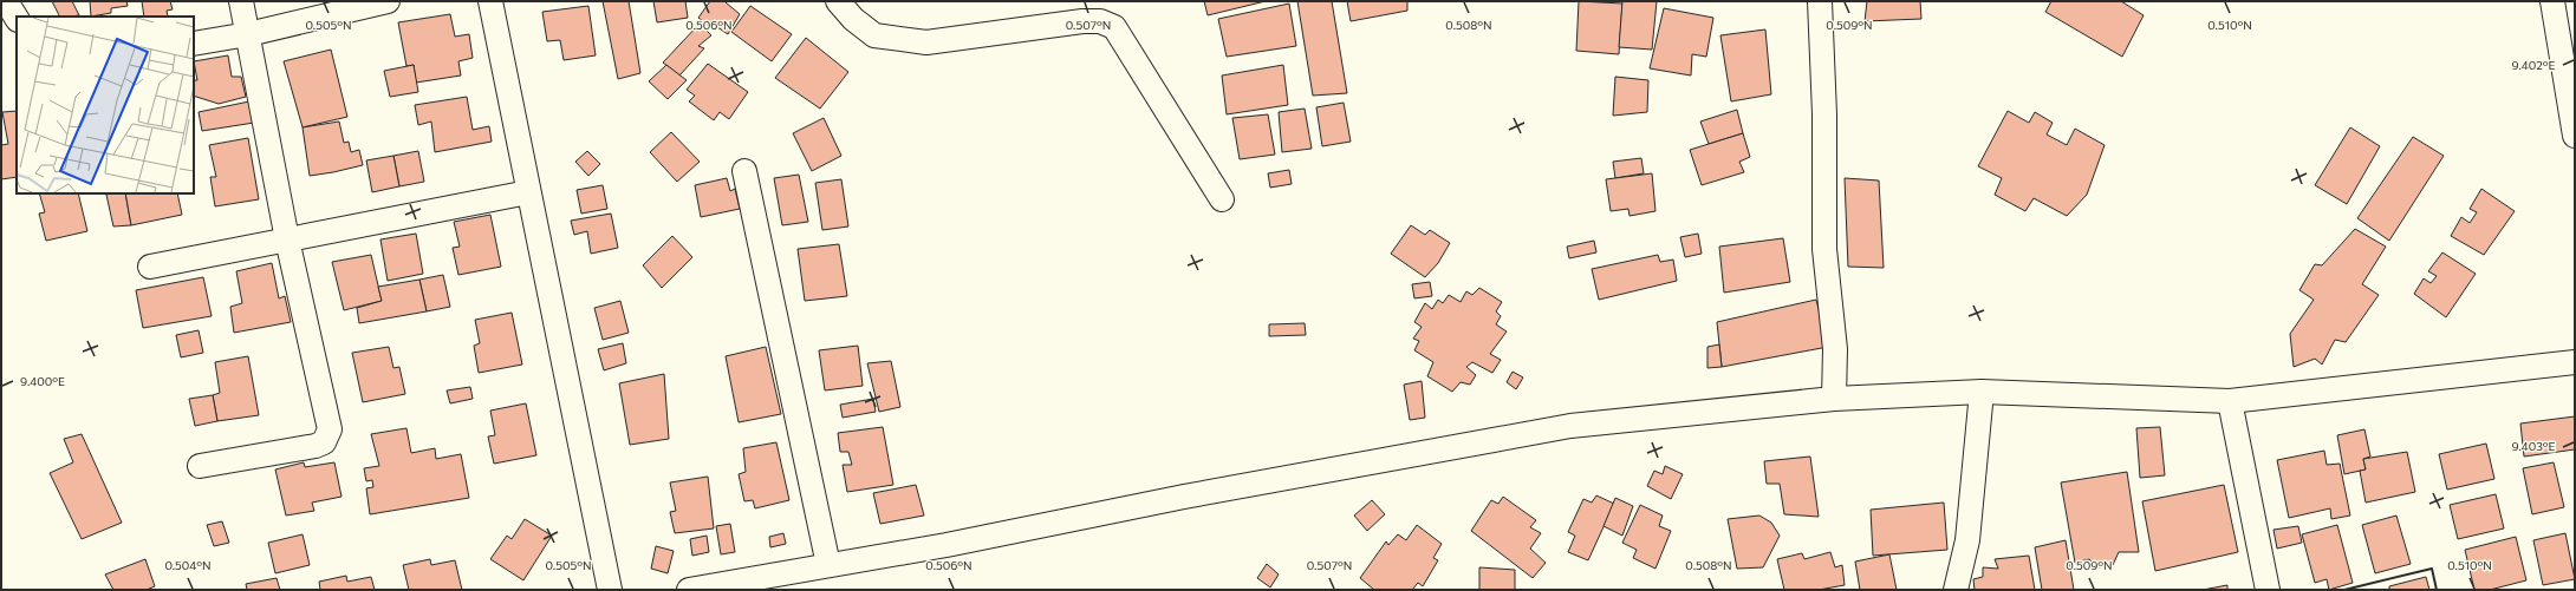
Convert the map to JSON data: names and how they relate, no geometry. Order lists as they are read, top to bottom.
{
  "coordinates": [
    "0.505°N",
    "0.506°N",
    "0.507°N",
    "0.508°N",
    "0.509°N",
    "0.510°N",
    "9.402°E",
    "9.400°E",
    "9.403°E",
    "0.504°N"
  ]
}
